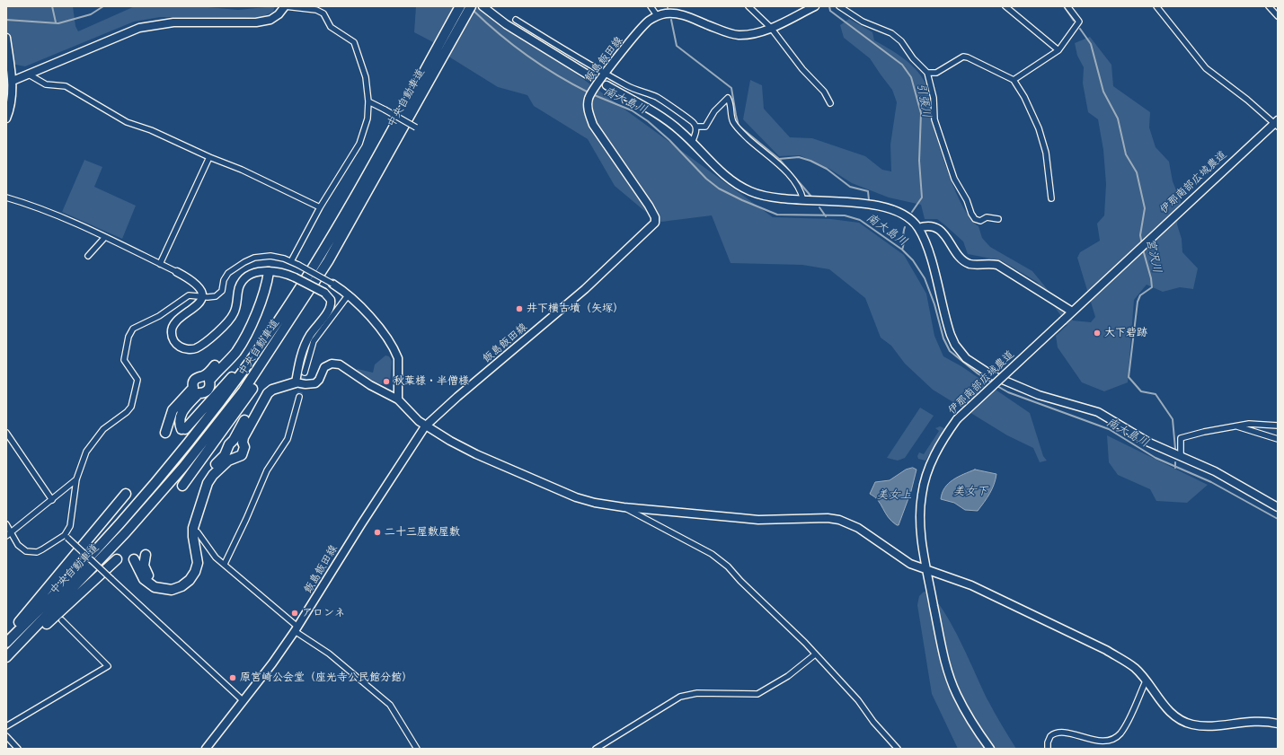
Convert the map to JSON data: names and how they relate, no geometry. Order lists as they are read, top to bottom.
{
  "streets": {
    "highway": ["中央自動車道"],
    "street": ["飯島飯田線", "伊那南部広域農道"]
  },
  "water": [
    "南大島川",
    "引張川",
    "宮沢川",
    "美女下",
    "美女上"
  ],
  "places": [
    "井下横古墳（矢塚）",
    "大下砦跡",
    "秋葉様・半僧様",
    "二十三屋敷屋敷",
    "アロンネ",
    "原宮崎公会堂（座光寺公民館分館）"
  ]
}
